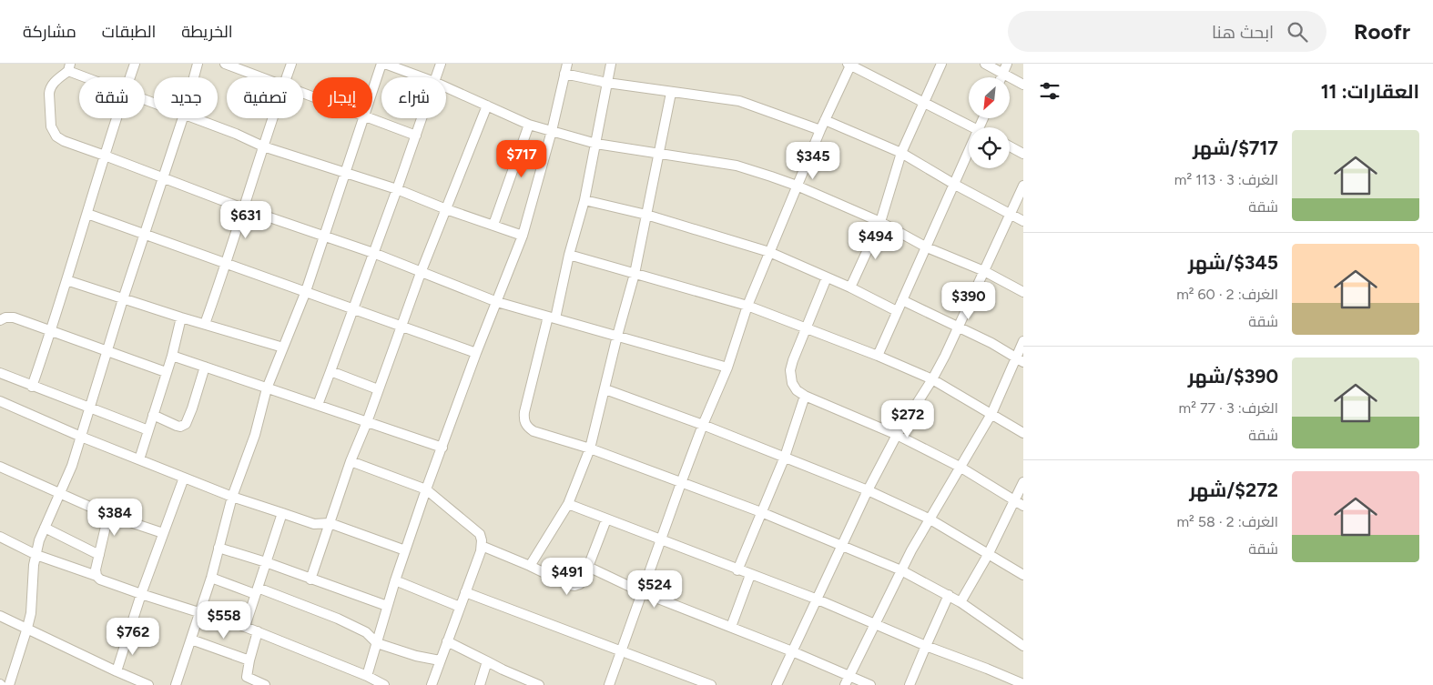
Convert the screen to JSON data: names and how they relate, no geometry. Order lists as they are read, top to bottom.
{
  "north": "bottom left",
  "page": {
    "header": "Roofr",
    "search": "ابحث هنا",
    "nav": ["الخريطة", "الطبقات", "مشاركة"],
    "heading": "العقارات: 11",
    "chip": [
      "شراء",
      "إيجار",
      "تصفية",
      "جديد",
      "شقة"
    ],
    "list": [
      {
        "name": "$717/شهر",
        "note": "الغرف: 3 · 113 m² · شقة"
      },
      {
        "name": "$345/شهر",
        "note": "الغرف: 2 · 60 m² · شقة"
      },
      {
        "name": "$390/شهر",
        "note": "الغرف: 3 · 77 m² · شقة"
      },
      {
        "name": "$272/شهر",
        "note": "الغرف: 2 · 58 m² · شقة"
      }
    ],
    "price": [
      "$717",
      "$345",
      "$631",
      "$494",
      "$390",
      "$272",
      "$384",
      "$491",
      "$524",
      "$558",
      "$762"
    ]
  }
}
